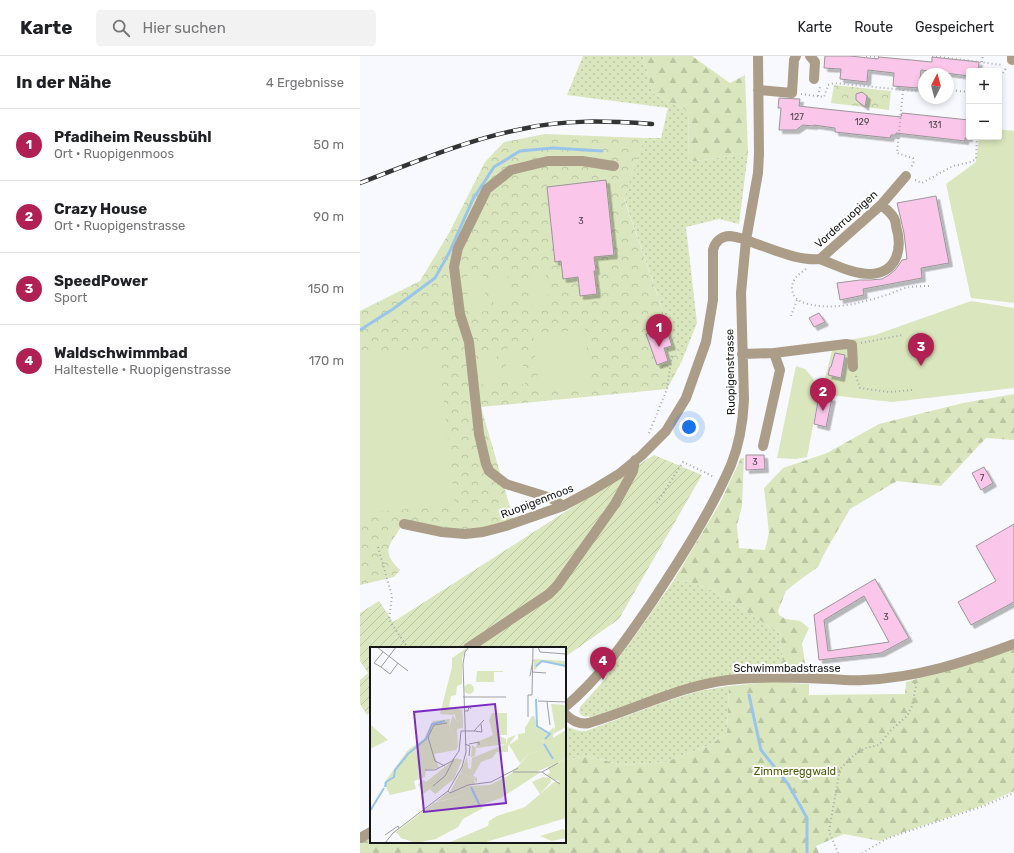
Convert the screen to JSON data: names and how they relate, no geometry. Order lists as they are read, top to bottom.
{
  "streets": {
    "street": [
      "Vorderruopigen",
      "Ruopigenstrasse",
      "Ruopigenmoos",
      "Schwimmbadstrasse"
    ]
  },
  "crossings": [
    ["Vorderruopigen", "Ruopigenstrasse"],
    ["Vorderruopigen", "Ruopigenmoos"],
    ["Ruopigenstrasse", "Ruopigenmoos"]
  ],
  "parks": ["Zimmereggwald"],
  "house_numbers": [
    "127",
    "129",
    "131",
    "3",
    "3",
    "7",
    "3"
  ],
  "north": "top",
  "page": {
    "header": "Karte",
    "search": "Hier suchen",
    "nav": ["Karte", "Route", "Gespeichert"],
    "heading": ["In der Nähe", "4 Ergebnisse"],
    "map_buttons": ["+", "−"],
    "list": [
      {
        "mark": "1",
        "name": "Pfadiheim Reussbühl",
        "note": "Ort · Ruopigenmoos",
        "value": "50 m"
      },
      {
        "mark": "2",
        "name": "Crazy House",
        "note": "Ort · Ruopigenstrasse",
        "value": "90 m"
      },
      {
        "mark": "3",
        "name": "SpeedPower",
        "note": "Sport",
        "value": "150 m"
      },
      {
        "mark": "4",
        "name": "Waldschwimmbad",
        "note": "Haltestelle · Ruopigenstrasse",
        "value": "170 m"
      }
    ],
    "pins": [
      "1",
      "3",
      "2",
      "4"
    ]
  }
}
